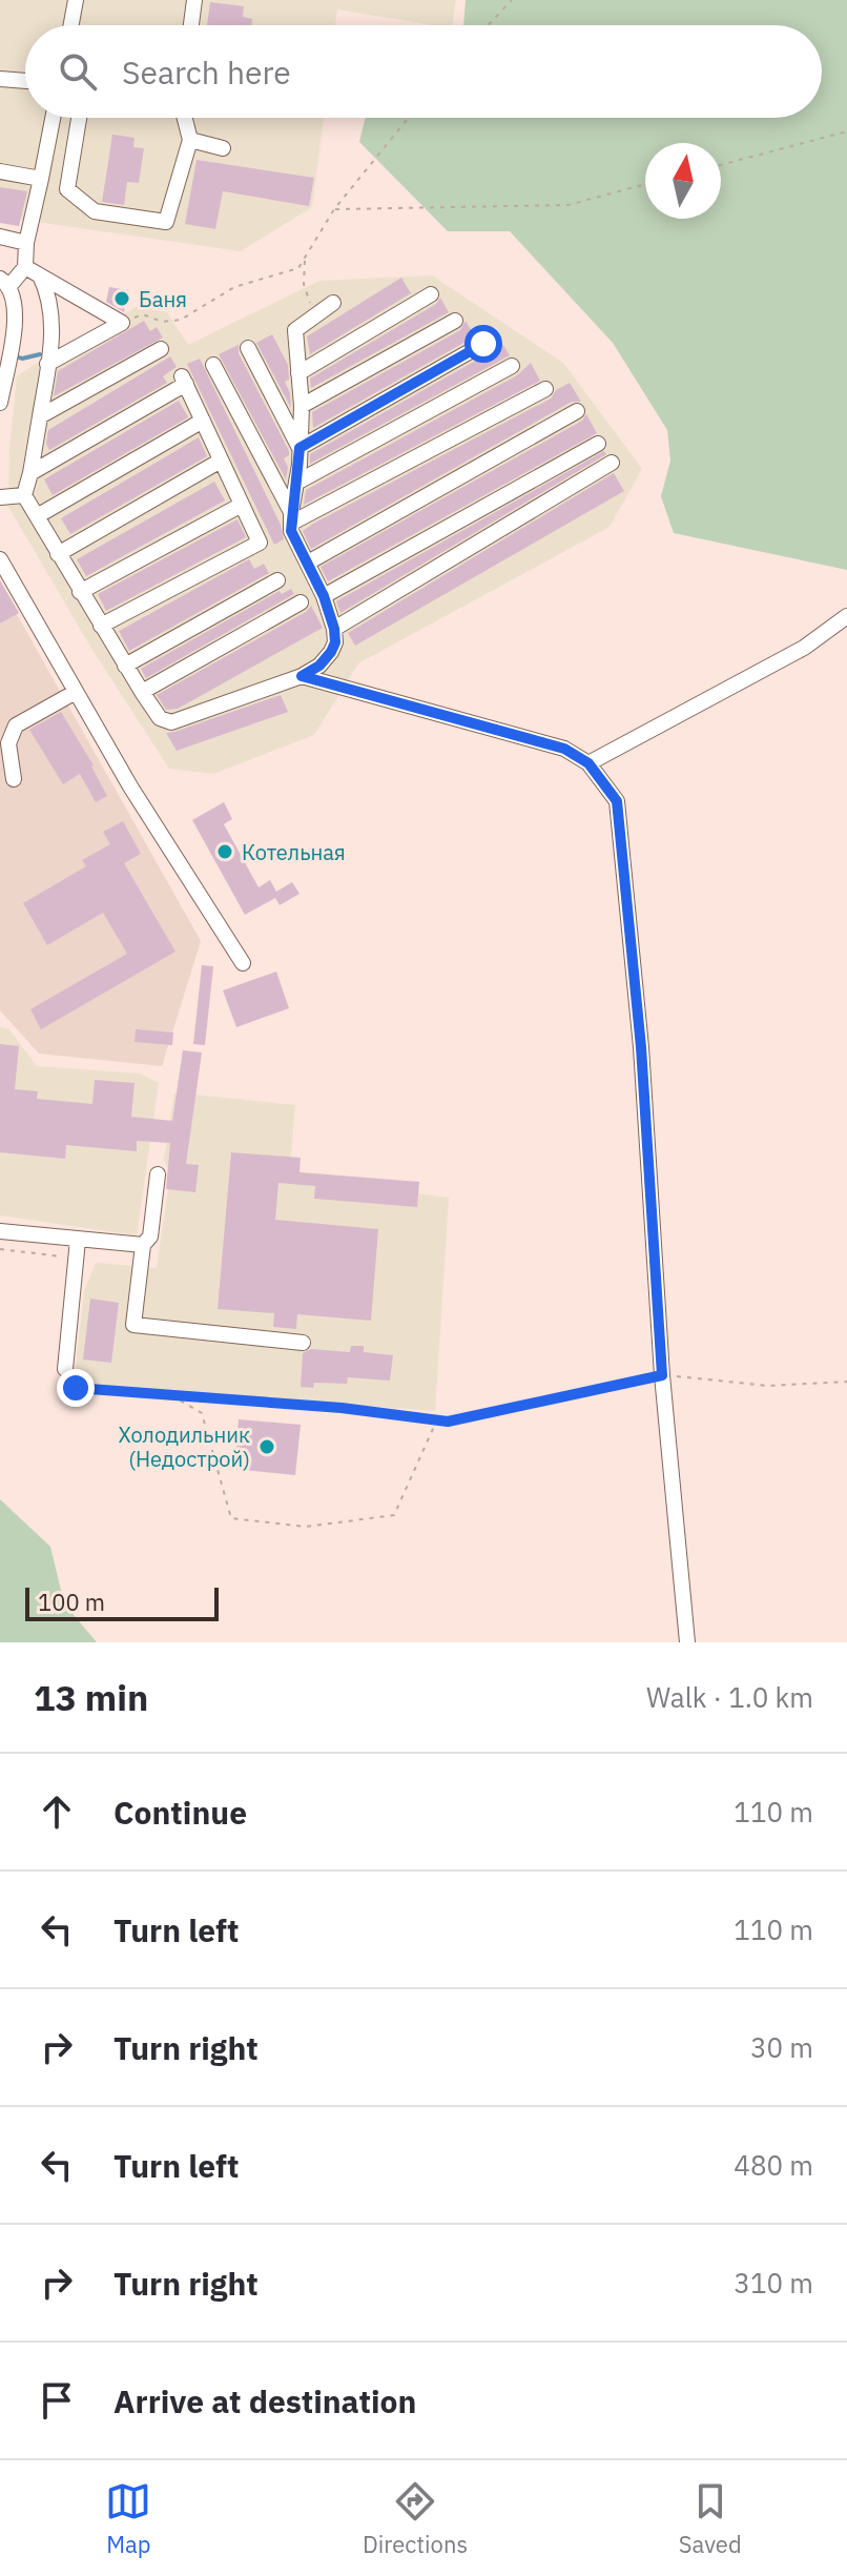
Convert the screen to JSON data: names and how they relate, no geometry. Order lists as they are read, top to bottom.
{
  "places": ["Баня", "Котельная", "Холодильник (Недострой)"],
  "scale_bar": "100 m",
  "north": "top",
  "page": {
    "search": "Search here",
    "scale": "100 m",
    "heading": ["13 min", "Walk · 1.0 km"],
    "list": [
      ["Continue", "110 m"],
      ["Turn left", "110 m"],
      ["Turn right", "30 m"],
      ["Turn left", "480 m"],
      ["Turn right", "310 m"],
      "Arrive at destination"
    ],
    "nav": ["Map", "Directions", "Saved"]
  }
}
